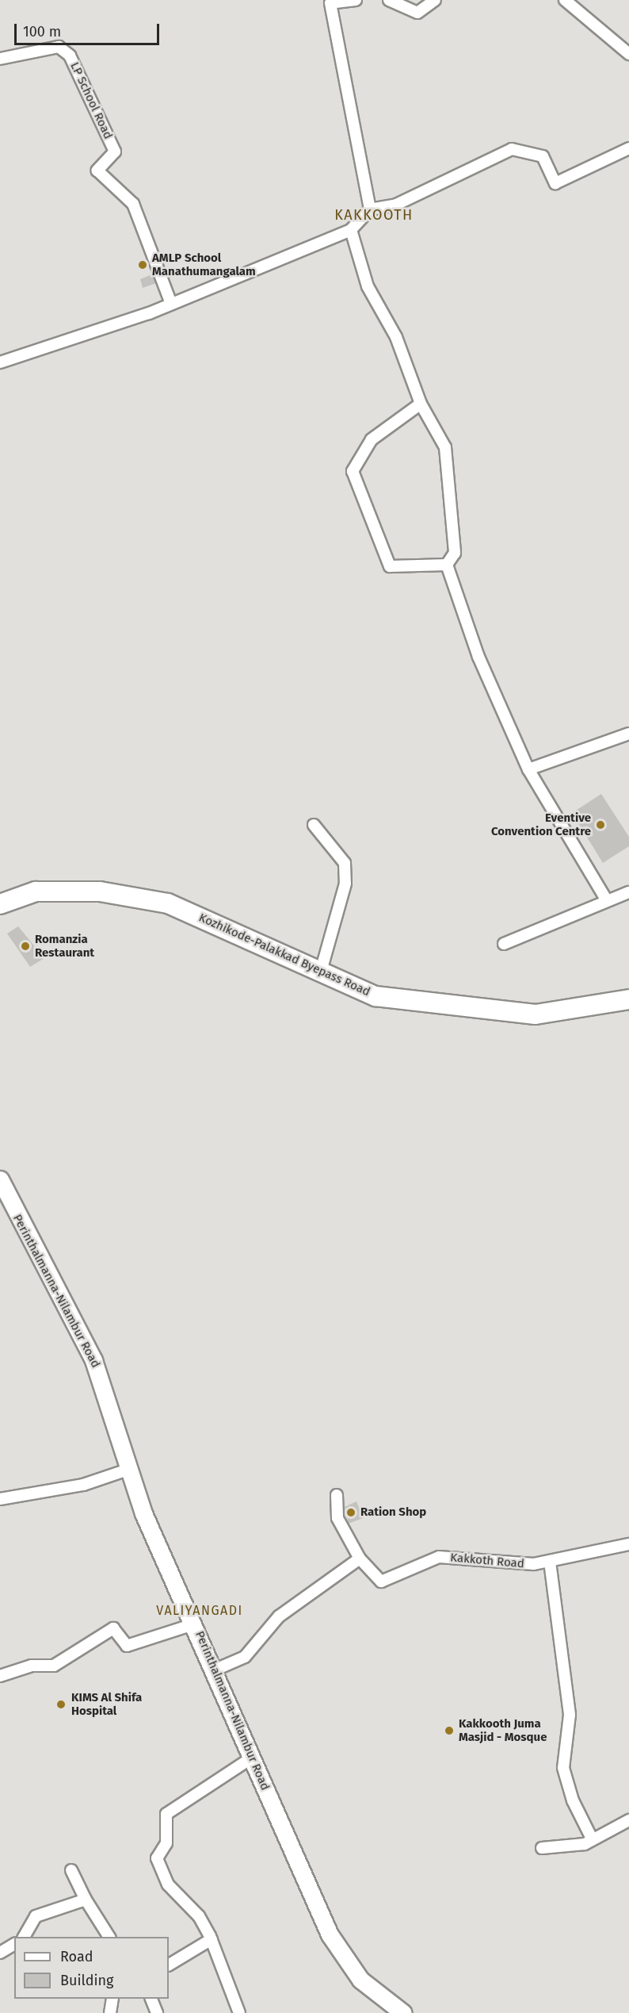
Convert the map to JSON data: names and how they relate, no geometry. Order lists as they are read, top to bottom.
{
  "streets": {
    "highway": ["Kozhikode-Palakkad Byepass Road"],
    "main road": ["Perinthalmanna-Nilambur Road"],
    "street": ["LP School Road", "Kakkoth Road"]
  },
  "districts": ["KAKKOOTH", "VALIYANGADI"],
  "places": [
    "AMLP School Manathumangalam",
    "Eventive Convention Centre",
    "Romanzia Restaurant",
    "Ration Shop",
    "KIMS Al Shifa Hospital",
    "Kakkooth Juma Masjid - Mosque"
  ],
  "legend": ["Road", "Building"],
  "scale_bar": "100 m"
}
